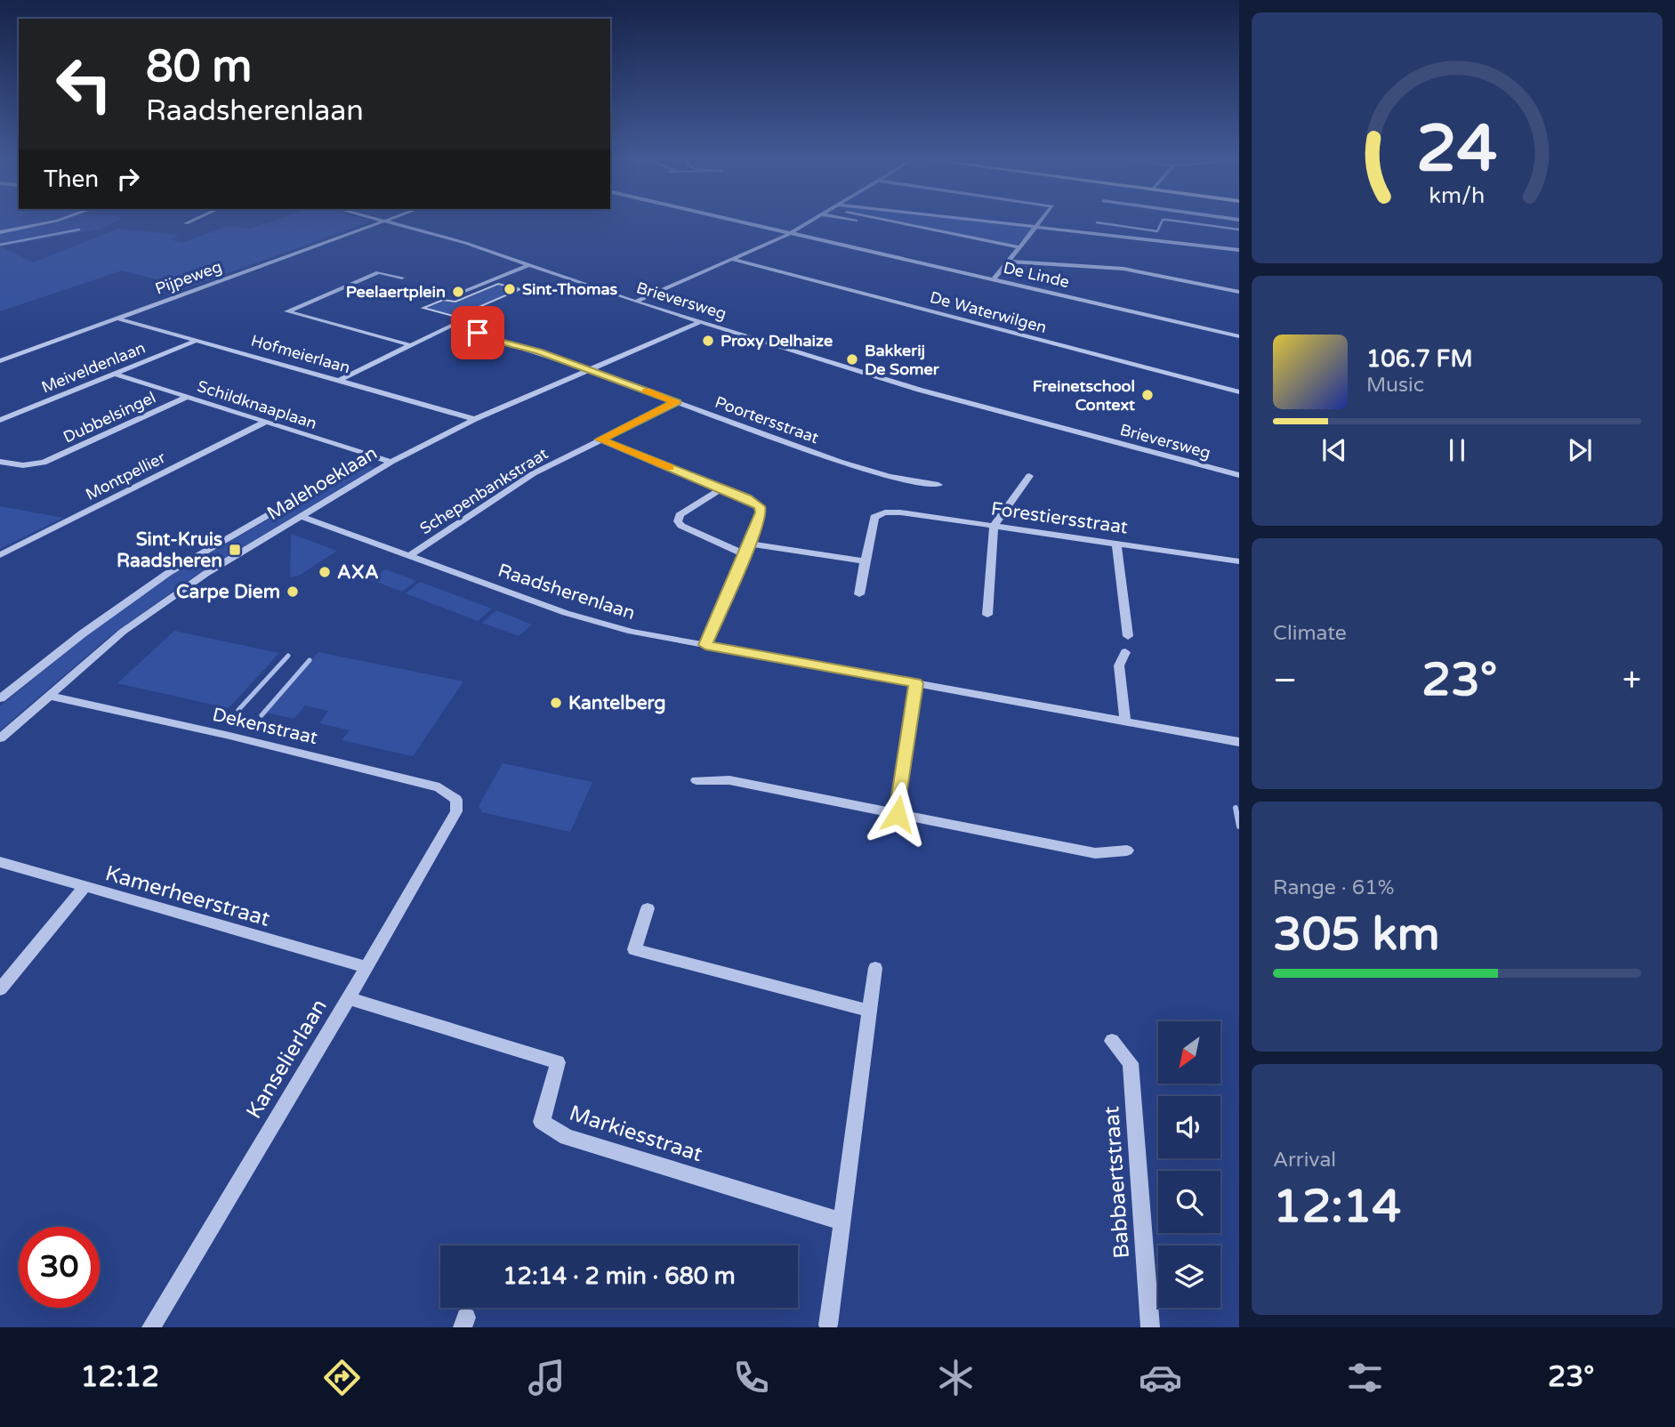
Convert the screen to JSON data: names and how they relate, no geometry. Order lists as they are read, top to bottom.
{
  "streets": {
    "street": [
      "De Linde",
      "Pijpeweg",
      "Brieversweg",
      "De Waterwilgen",
      "Hofmeierlaan",
      "Meiveldenlaan",
      "Schildknaaplaan",
      "Dubbelsingel",
      "Poortersstraat",
      "Montpellier",
      "Malehoeklaan",
      "Schepenbankstraat",
      "Forestiersstraat",
      "Raadsherenlaan",
      "Dekenstraat",
      "Kamerheerstraat",
      "Kanselierlaan",
      "Markiesstraat",
      "Babbaertstraat"
    ]
  },
  "crossings": [
    ["Pijpeweg", "Hofmeierlaan"],
    ["Brieversweg", "Malehoeklaan"],
    ["Hofmeierlaan", "Meiveldenlaan"],
    ["Hofmeierlaan", "Malehoeklaan"],
    ["Meiveldenlaan", "Schildknaaplaan"],
    ["Schildknaaplaan", "Dubbelsingel"],
    ["Schildknaaplaan", "Montpellier"],
    ["Schildknaaplaan", "Malehoeklaan"],
    ["Poortersstraat", "Malehoeklaan"],
    ["Poortersstraat", "Schepenbankstraat"],
    ["Malehoeklaan", "Raadsherenlaan"],
    ["Malehoeklaan", "Dekenstraat"],
    ["Schepenbankstraat", "Raadsherenlaan"],
    ["Dekenstraat", "Kanselierlaan"],
    ["Kamerheerstraat", "Kanselierlaan"],
    ["Kanselierlaan", "Markiesstraat"]
  ],
  "places": {
    "other": [
      "Sint-Thomas",
      "Peelaertplein",
      "Proxy Delhaize",
      "Bakkerij De Somer",
      "Freinetschool Context",
      "AXA",
      "Carpe Diem",
      "Kantelberg"
    ],
    "transit": ["Sint-Kruis Raadsheren"]
  },
  "north": "bottom left",
  "page": {
    "turn": ["80 m", "Raadsherenlaan"],
    "then": "Then",
    "song": ["106.7 FM", "Music"],
    "tile": [
      "Climate",
      ["Range · 61%", "305 km"],
      ["Arrival", "12:14"]
    ],
    "heat": ["−", "23°", "+"],
    "limit": "30",
    "trip": "12:14 · 2 min · 680 m",
    "tabs": ["12:12", "23°"],
    "gauge": ["24", "km/h"]
  }
}
